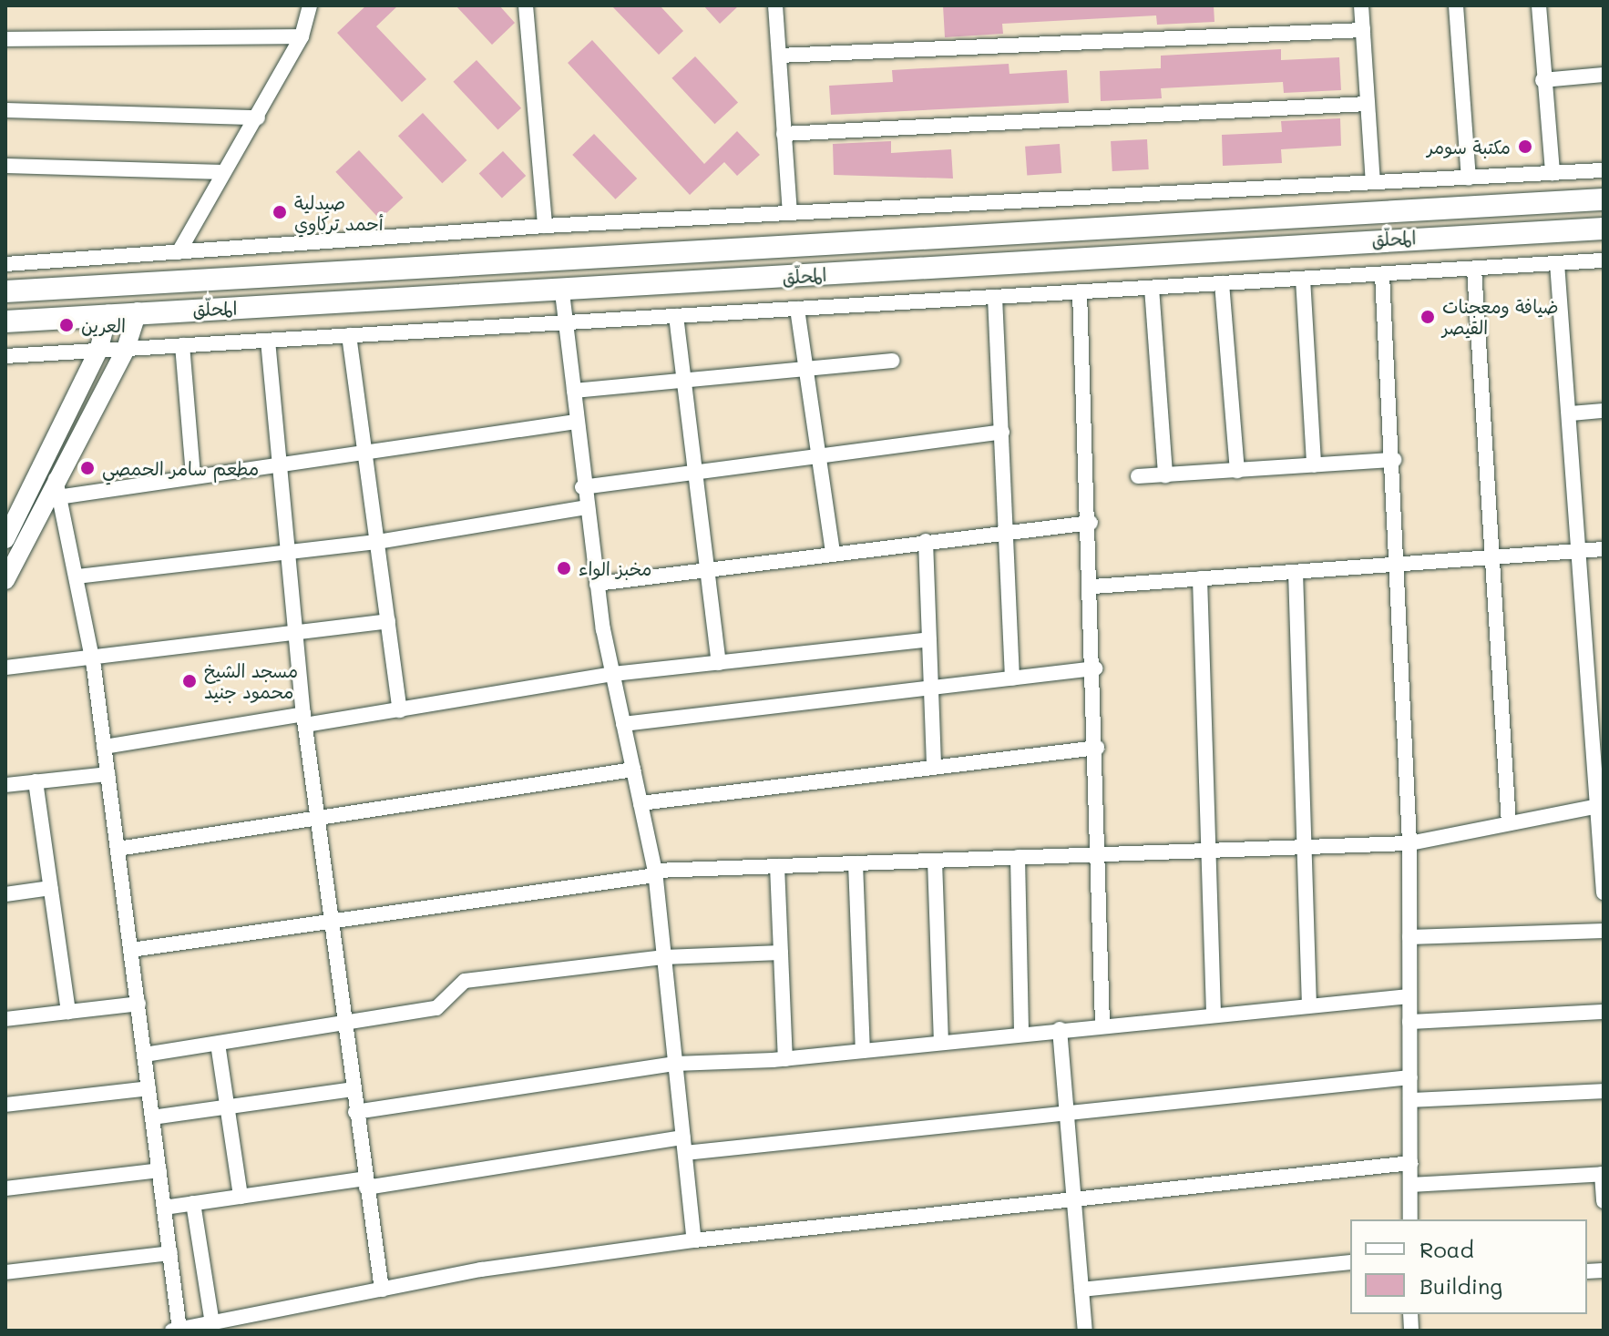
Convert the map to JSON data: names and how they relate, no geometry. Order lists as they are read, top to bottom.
{
  "streets": {
    "highway": ["المحلّق"]
  },
  "places": [
    "مكتبة سومر",
    "صيدلية أحمد تركاوي",
    "ضيافة ومعجنات القيصر",
    "العرين",
    "مطعم سامر الحمصي",
    "مخبز الواء",
    "مسجد الشيخ محمود جنيد"
  ],
  "legend": ["Road", "Building"]
}
